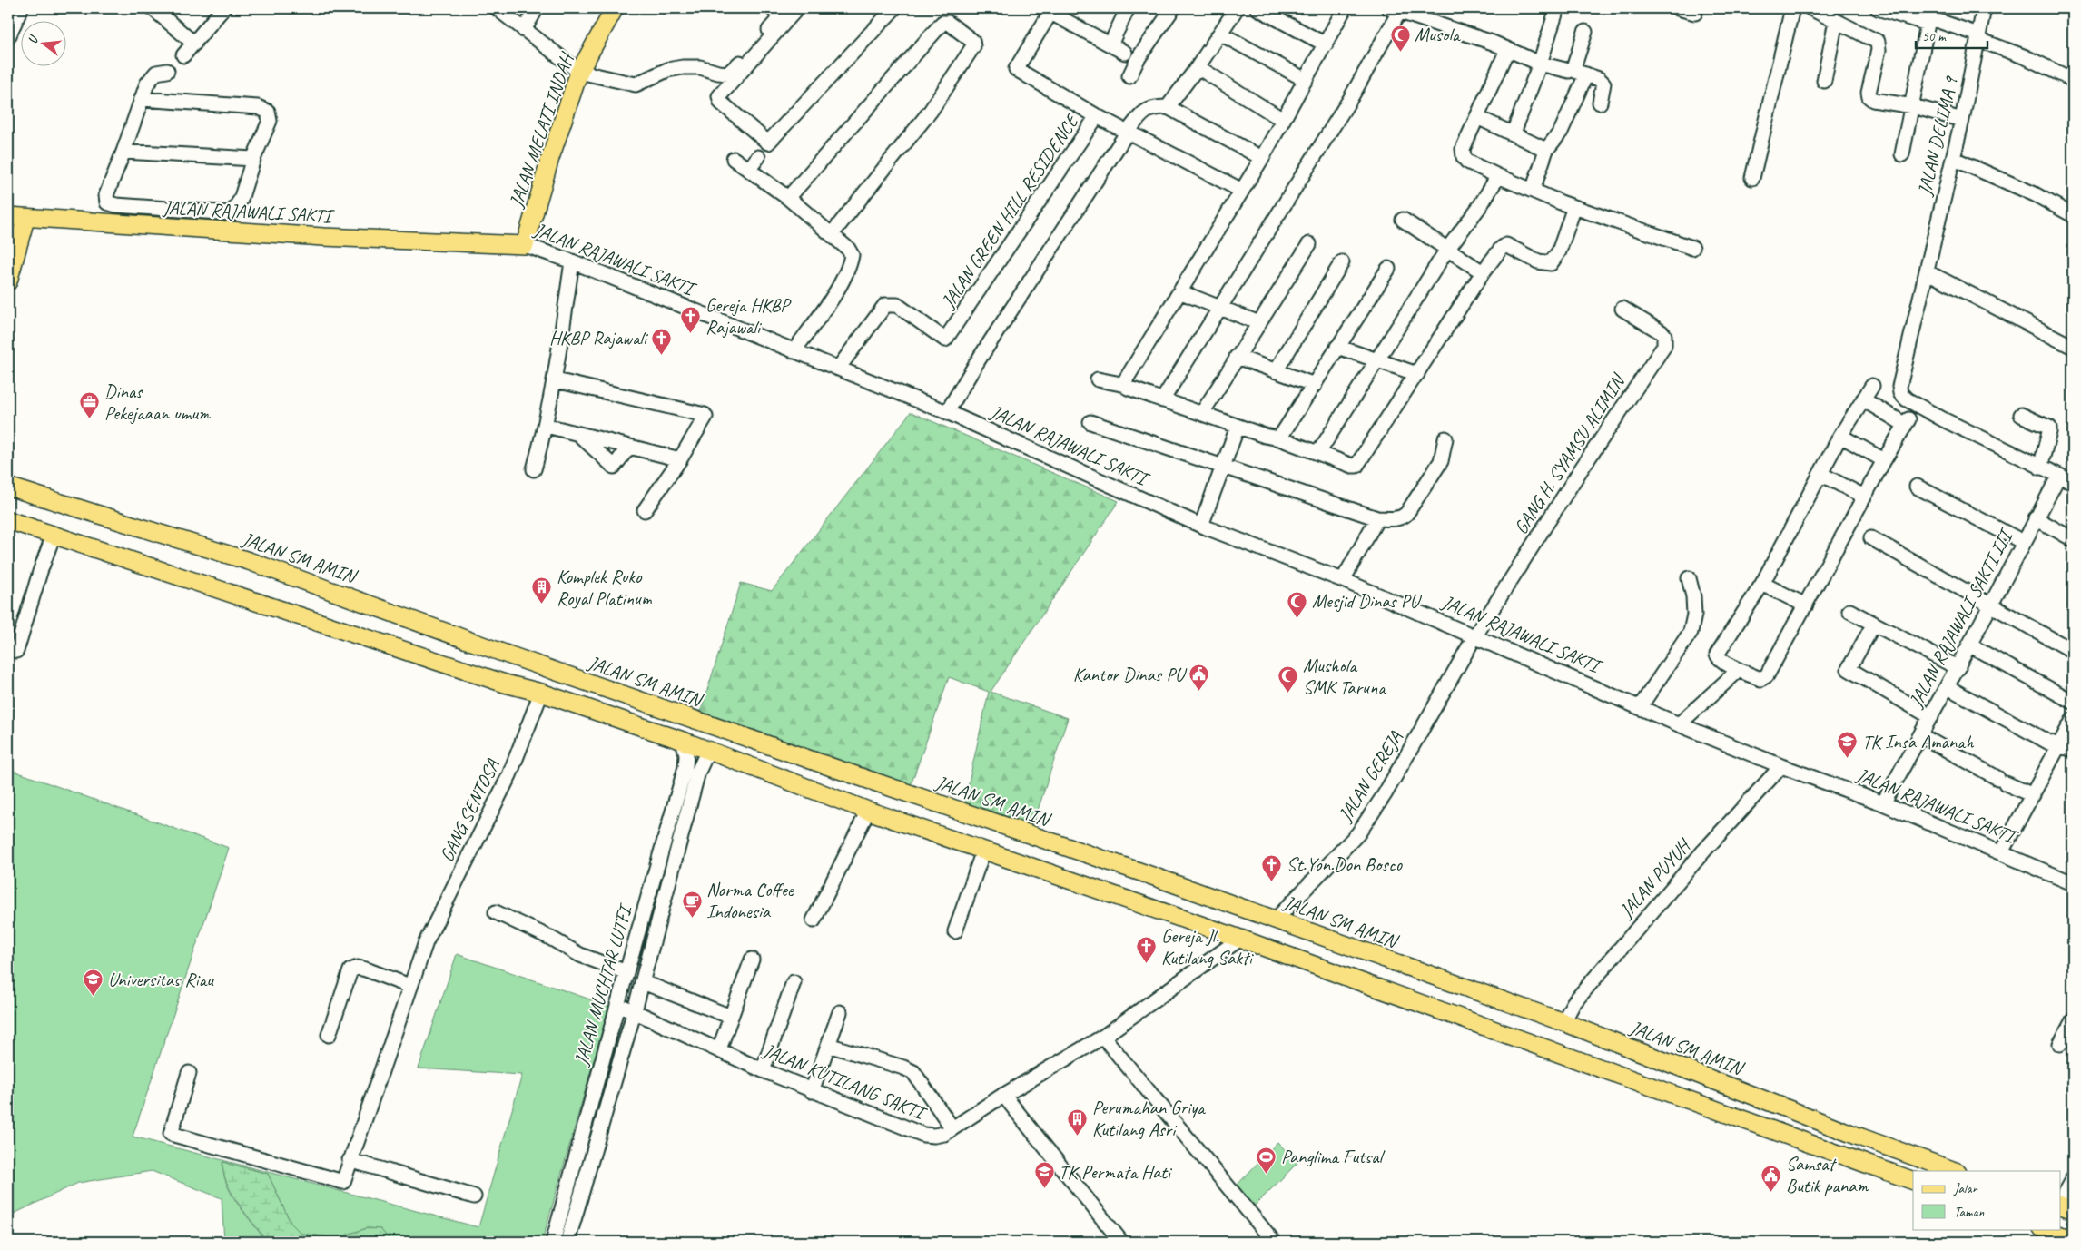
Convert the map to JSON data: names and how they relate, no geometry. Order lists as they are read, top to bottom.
{
  "streets": {
    "main road": ["JALAN MELATI INDAH", "JALAN RAJAWALI SAKTI", "JALAN SM AMIN"],
    "street": [
      "JALAN DELIMA 9",
      "JALAN GREEN HILL RESIDENCE",
      "GANG H. SYAMSU ALIMIN",
      "JALAN RAJAWALI SAKTI III",
      "JALAN GEREJA",
      "GANG SENTOSA",
      "JALAN PUYUH",
      "JALAN MUCHTAR LUTFI",
      "JALAN KUTILANG SAKTI"
    ]
  },
  "crossings": [
    ["JALAN MELATI INDAH", "JALAN RAJAWALI SAKTI"],
    ["JALAN RAJAWALI SAKTI", "JALAN GREEN HILL RESIDENCE"],
    ["JALAN RAJAWALI SAKTI", "GANG H. SYAMSU ALIMIN"],
    ["JALAN RAJAWALI SAKTI", "JALAN RAJAWALI SAKTI III"],
    ["JALAN RAJAWALI SAKTI", "JALAN GEREJA"],
    ["JALAN RAJAWALI SAKTI", "JALAN PUYUH"],
    ["GANG H. SYAMSU ALIMIN", "JALAN GEREJA"],
    ["JALAN SM AMIN", "JALAN GEREJA"],
    ["JALAN SM AMIN", "JALAN PUYUH"],
    ["JALAN MUCHTAR LUTFI", "JALAN KUTILANG SAKTI"]
  ],
  "places": {
    "mosque": ["Musola", "Mesjid Dinas PU", "Mushola SMK Taruna"],
    "church": [
      "Gereja HKBP Rajawali",
      "HKBP Rajawali",
      "St.Yon.Don Bosco",
      "Gereja Jl. Kutilang Sakti"
    ],
    "office": ["Dinas Pekejaaan umum"],
    "building": ["Komplek Ruko Royal Platinum", "Perumahan Griya Kutilang Asri"],
    "public building": ["Kantor Dinas PU", "Samsat Butik panam"],
    "school or university": ["TK Insa Amanah", "Universitas Riau", "TK Permata Hati"],
    "cafe": ["Norma Coffee Indonesia"],
    "sports": ["Panglima Futsal"]
  },
  "legend": ["Jalan", "Taman"],
  "scale_bar": "50 m",
  "north": "left"
}
